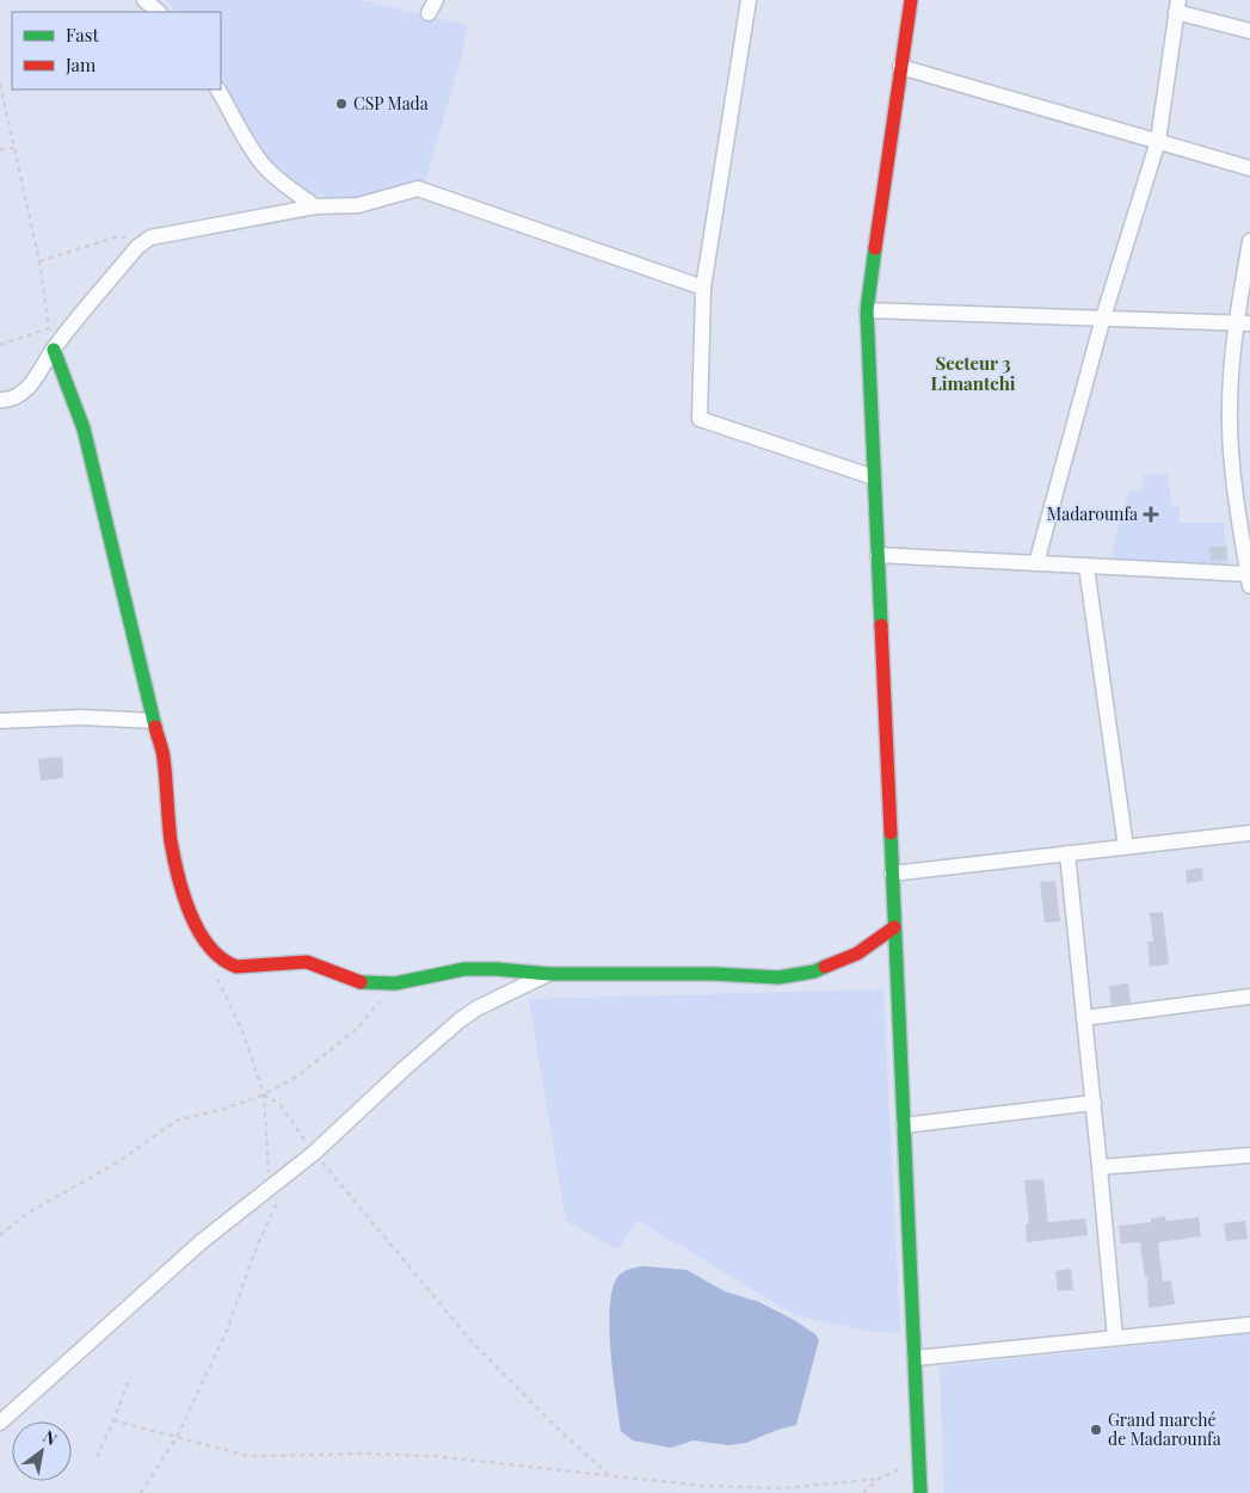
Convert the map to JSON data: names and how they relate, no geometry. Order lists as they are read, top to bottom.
{
  "districts": ["Secteur 3 Limantchi"],
  "places": {
    "other": ["CSP Mada", "Grand marché de Madarounfa"],
    "health": ["Madarounfa"]
  },
  "legend": ["Fast", "Jam"],
  "north": "top right"
}
